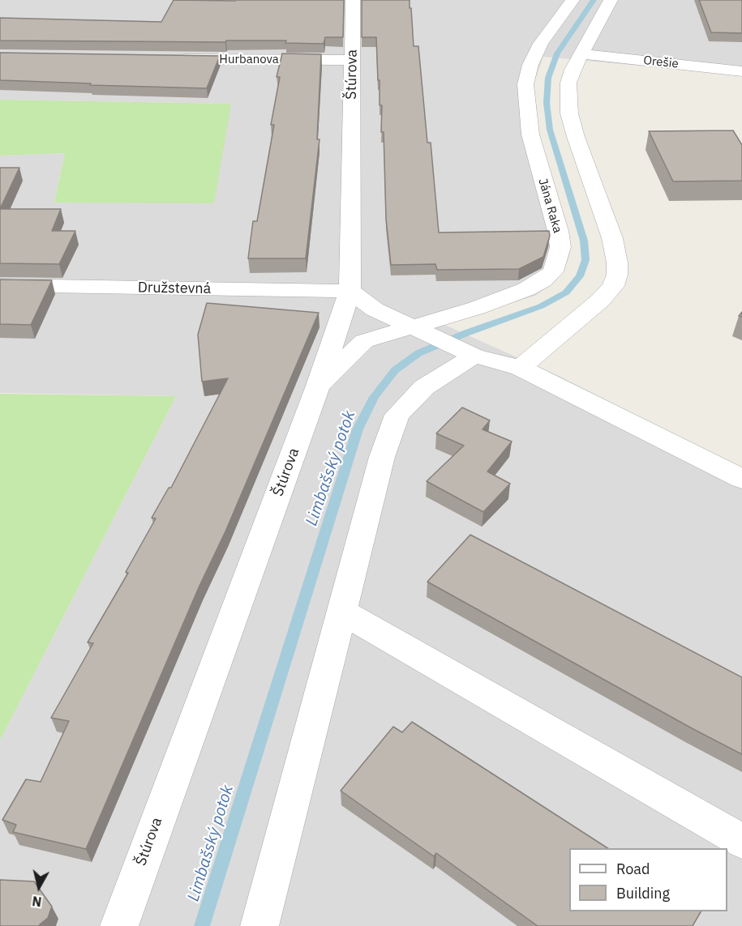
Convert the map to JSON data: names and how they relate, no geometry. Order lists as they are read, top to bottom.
{
  "streets": {
    "street": [
      "Hurbanova",
      "Orešie",
      "Štúrova",
      "Jána Raka",
      "Družstevná"
    ]
  },
  "crossings": [
    ["Hurbanova", "Štúrova"],
    ["Štúrova", "Jána Raka"],
    ["Štúrova", "Družstevná"]
  ],
  "water": ["Limbašský potok"],
  "legend": ["Road", "Building"],
  "north": "bottom"
}
